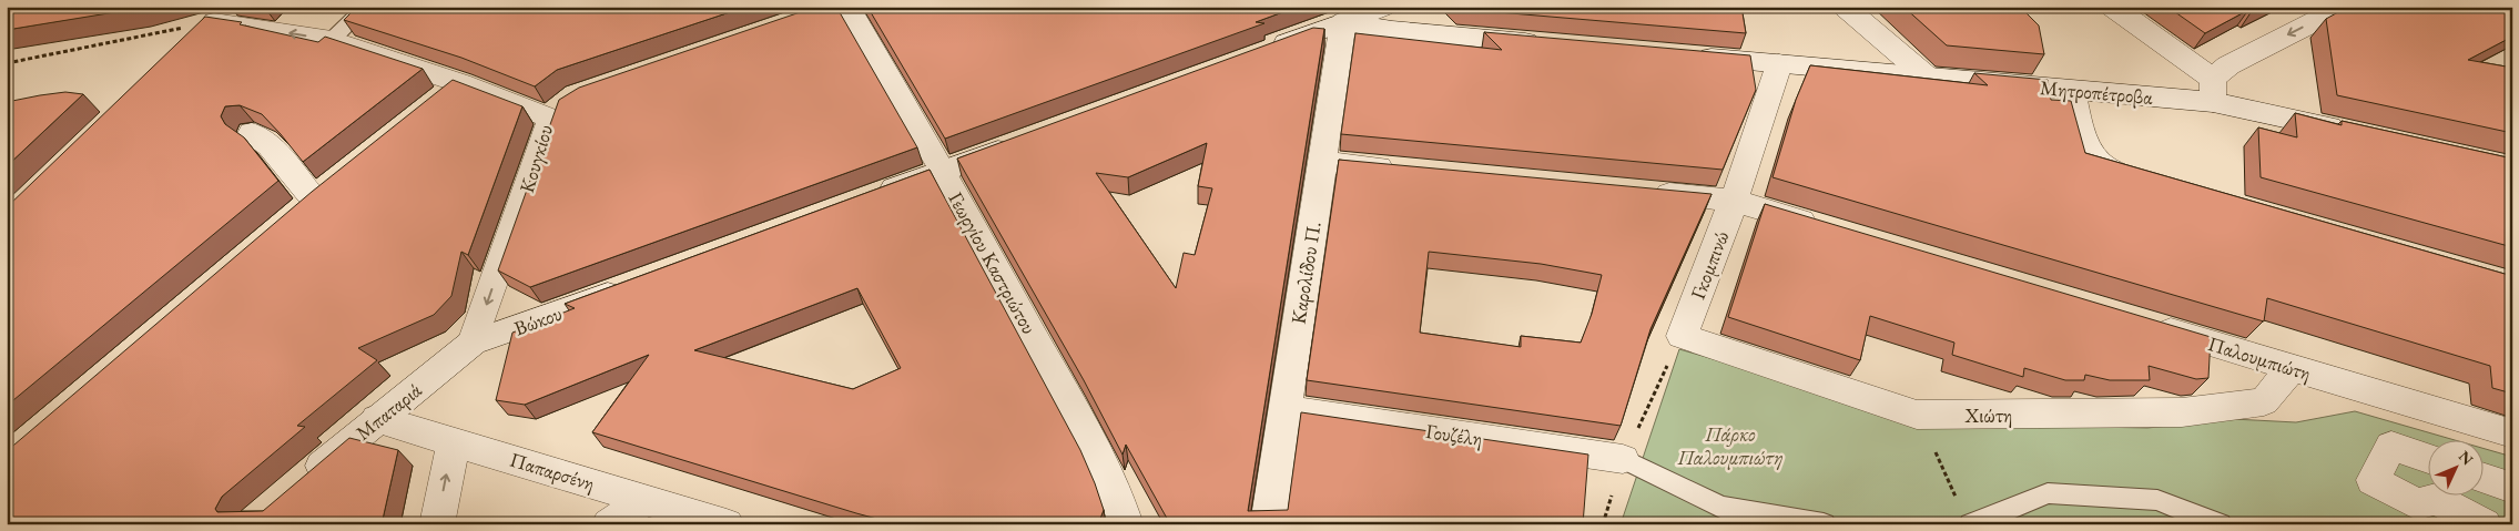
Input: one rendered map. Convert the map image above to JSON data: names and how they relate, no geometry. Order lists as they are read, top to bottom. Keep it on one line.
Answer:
{"streets":{"street":["Μητροπέτροβα","Κουγκίου","Γεωργίου Καστριώτου","Γκομπινώ","Καρολίδου Π.","Βώκου","Παλουμπιώτη","Μπαταριά","Χιώτη","Γουζέλη","Παπαρσένη"]},"crossings":[["Μητροπέτροβα","Γκομπινώ"],["Κουγκίου","Βώκου"],["Κουγκίου","Μπαταριά"],["Γκομπινώ","Χιώτη"],["Καρολίδου Π.","Γουζέλη"],["Βώκου","Μπαταριά"],["Παλουμπιώτη","Χιώτη"],["Μπαταριά","Παπαρσένη"]],"parks":["Πάρκο Παλουμπιώτη"],"north":"top right"}
